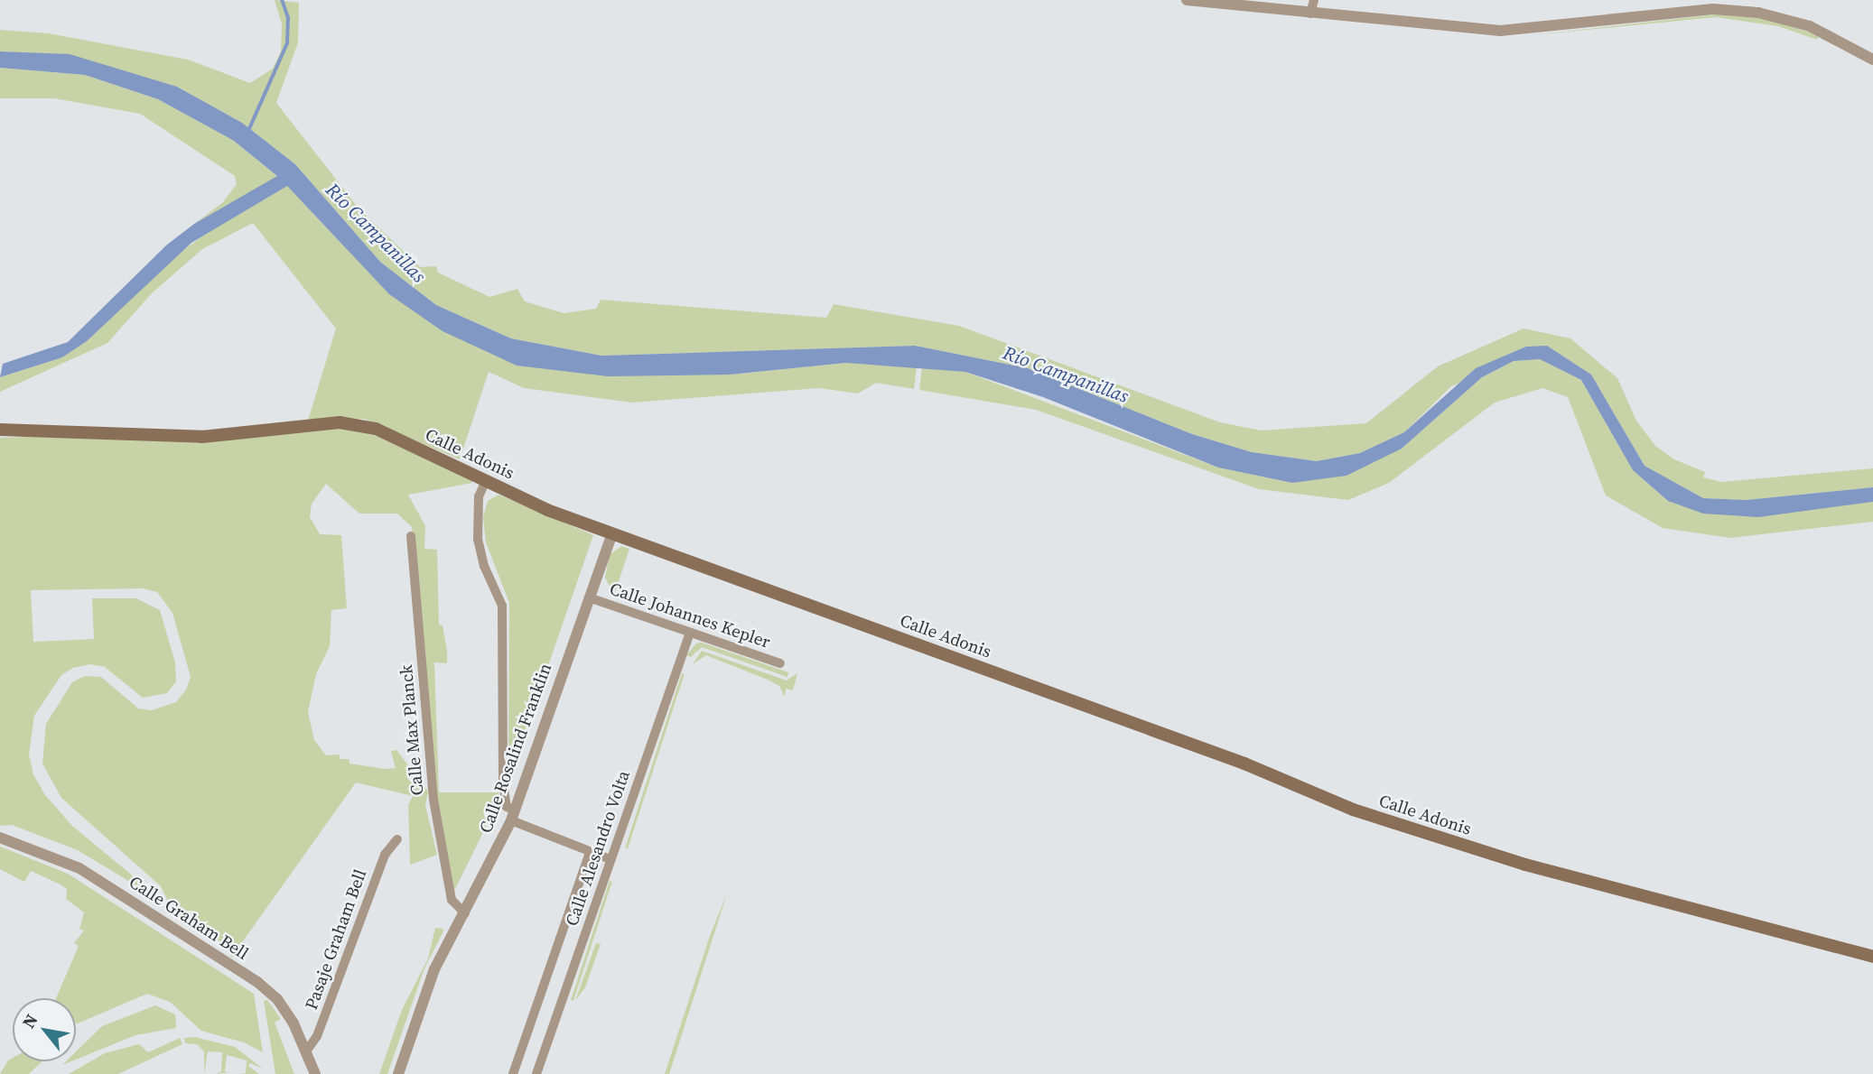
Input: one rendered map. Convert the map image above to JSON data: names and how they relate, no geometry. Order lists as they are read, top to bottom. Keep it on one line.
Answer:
{"streets":{"main road":["Calle Adonis"],"street":["Calle Johannes Kepler","Calle Max Planck","Calle Rosalind Franklin","Calle Alesandro Volta","Calle Graham Bell","Pasaje Graham Bell"]},"crossings":[["Calle Adonis","Calle Rosalind Franklin"],["Calle Johannes Kepler","Calle Rosalind Franklin"],["Calle Johannes Kepler","Calle Alesandro Volta"],["Calle Max Planck","Calle Rosalind Franklin"],["Calle Graham Bell","Pasaje Graham Bell"]],"water":["Río Campanillas"],"north":"top left"}
